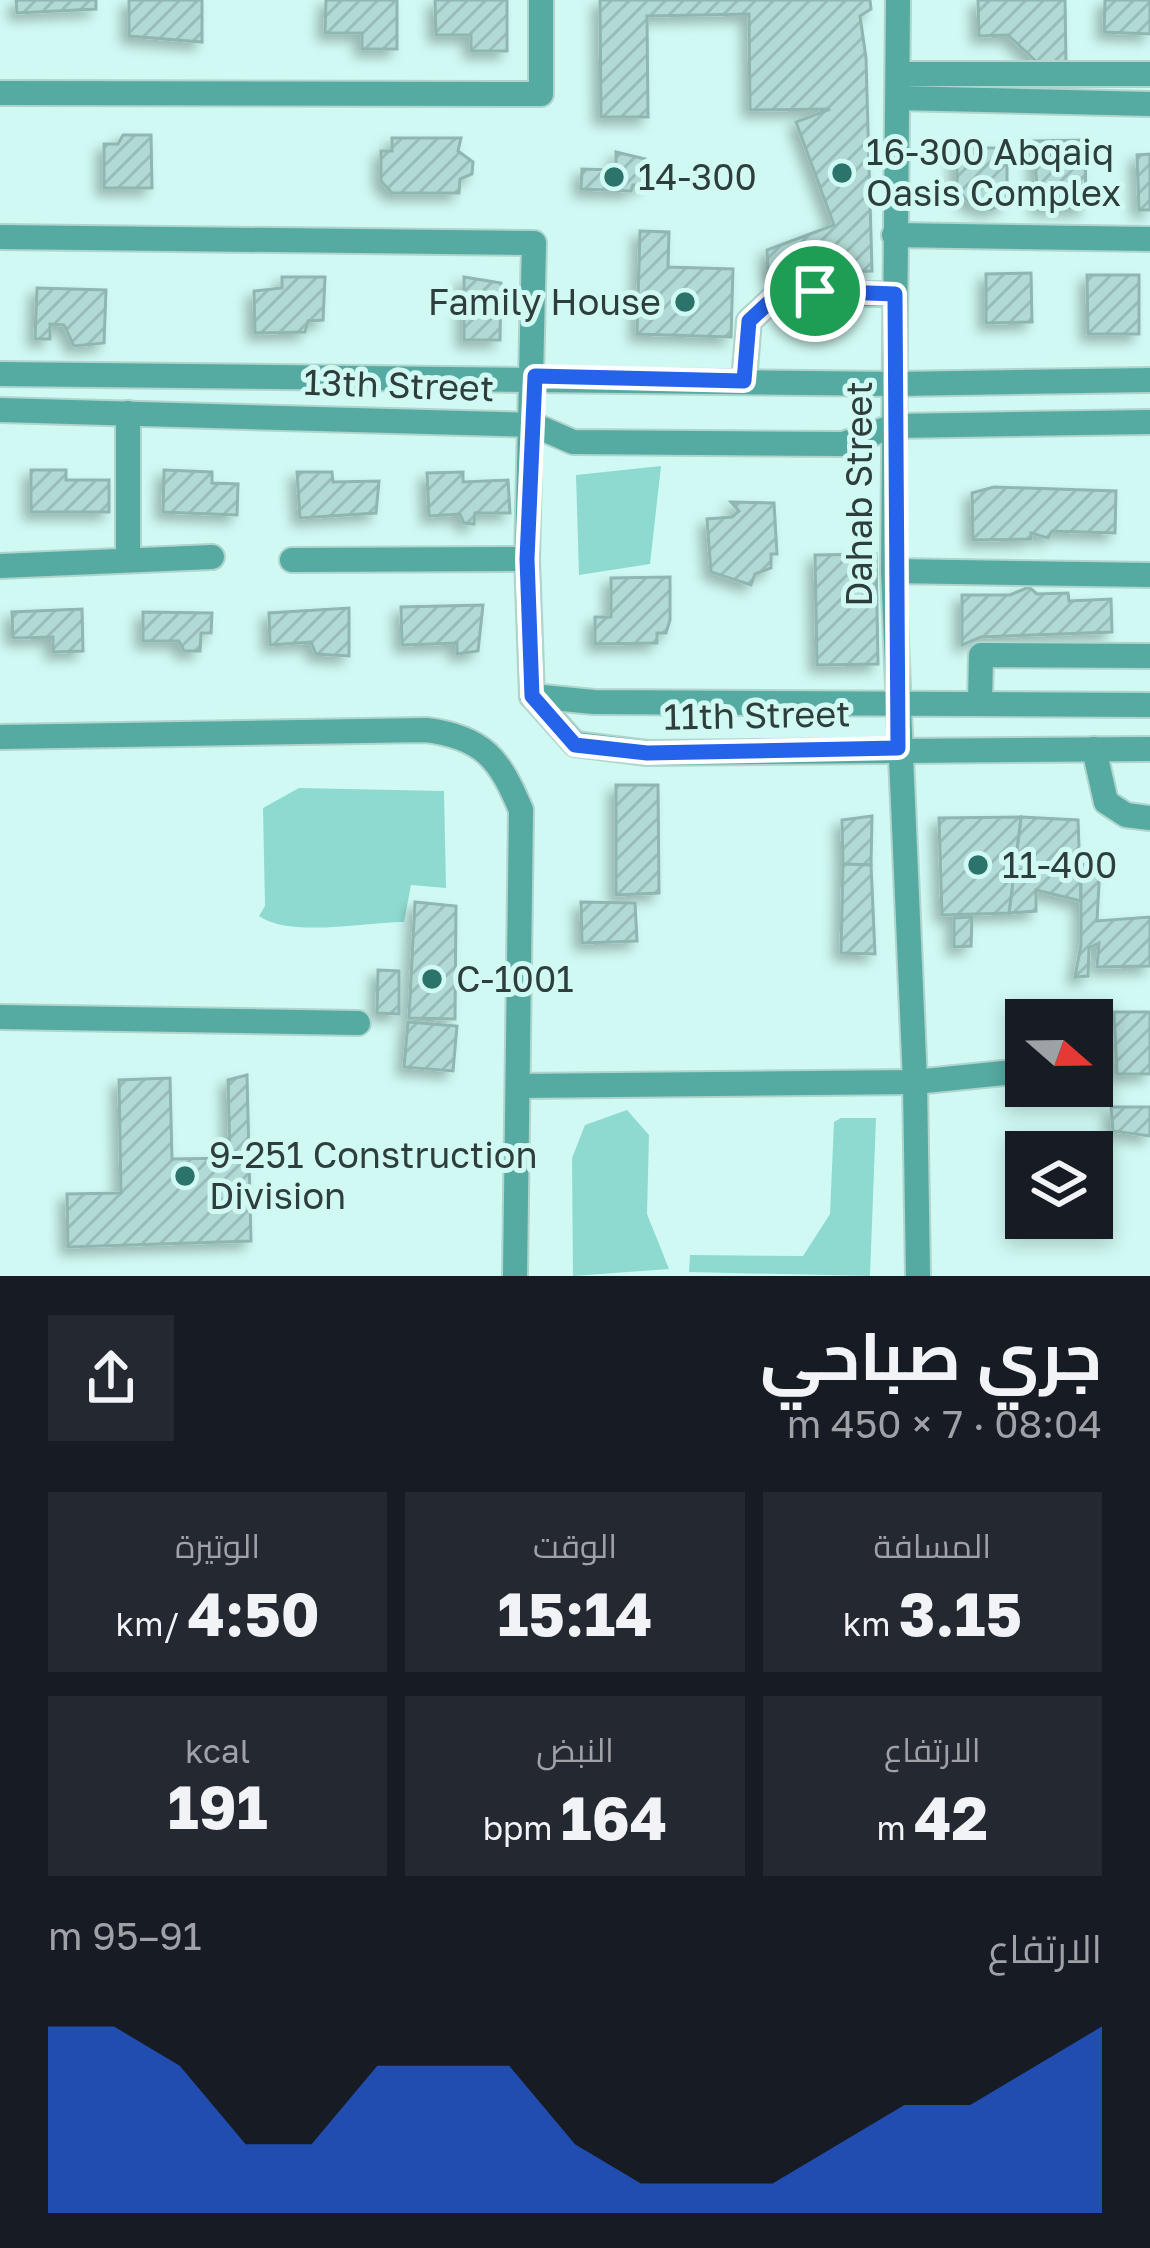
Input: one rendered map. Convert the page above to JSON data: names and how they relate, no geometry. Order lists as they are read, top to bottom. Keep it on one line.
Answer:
{"streets":{"street":["13th Street","Dahab Street","11th Street"]},"crossings":[["13th Street","Dahab Street"],["Dahab Street","11th Street"]],"places":["16-300 Abqaiq Oasis Complex","14-300","Family House","11-400","C-1001","9-251 Construction Division"],"north":"right","page":{"heading":["جري صباحي","08:04 · 7 × 450 m"],"stats":[["المسافة","3.15 km"],["الوقت","15:14"],["الوتيرة","4:50 /km"],["الارتفاع","42 m"],["النبض","164 bpm"],["kcal","191"]],"chart":["الارتفاع","91–95 m"]}}
